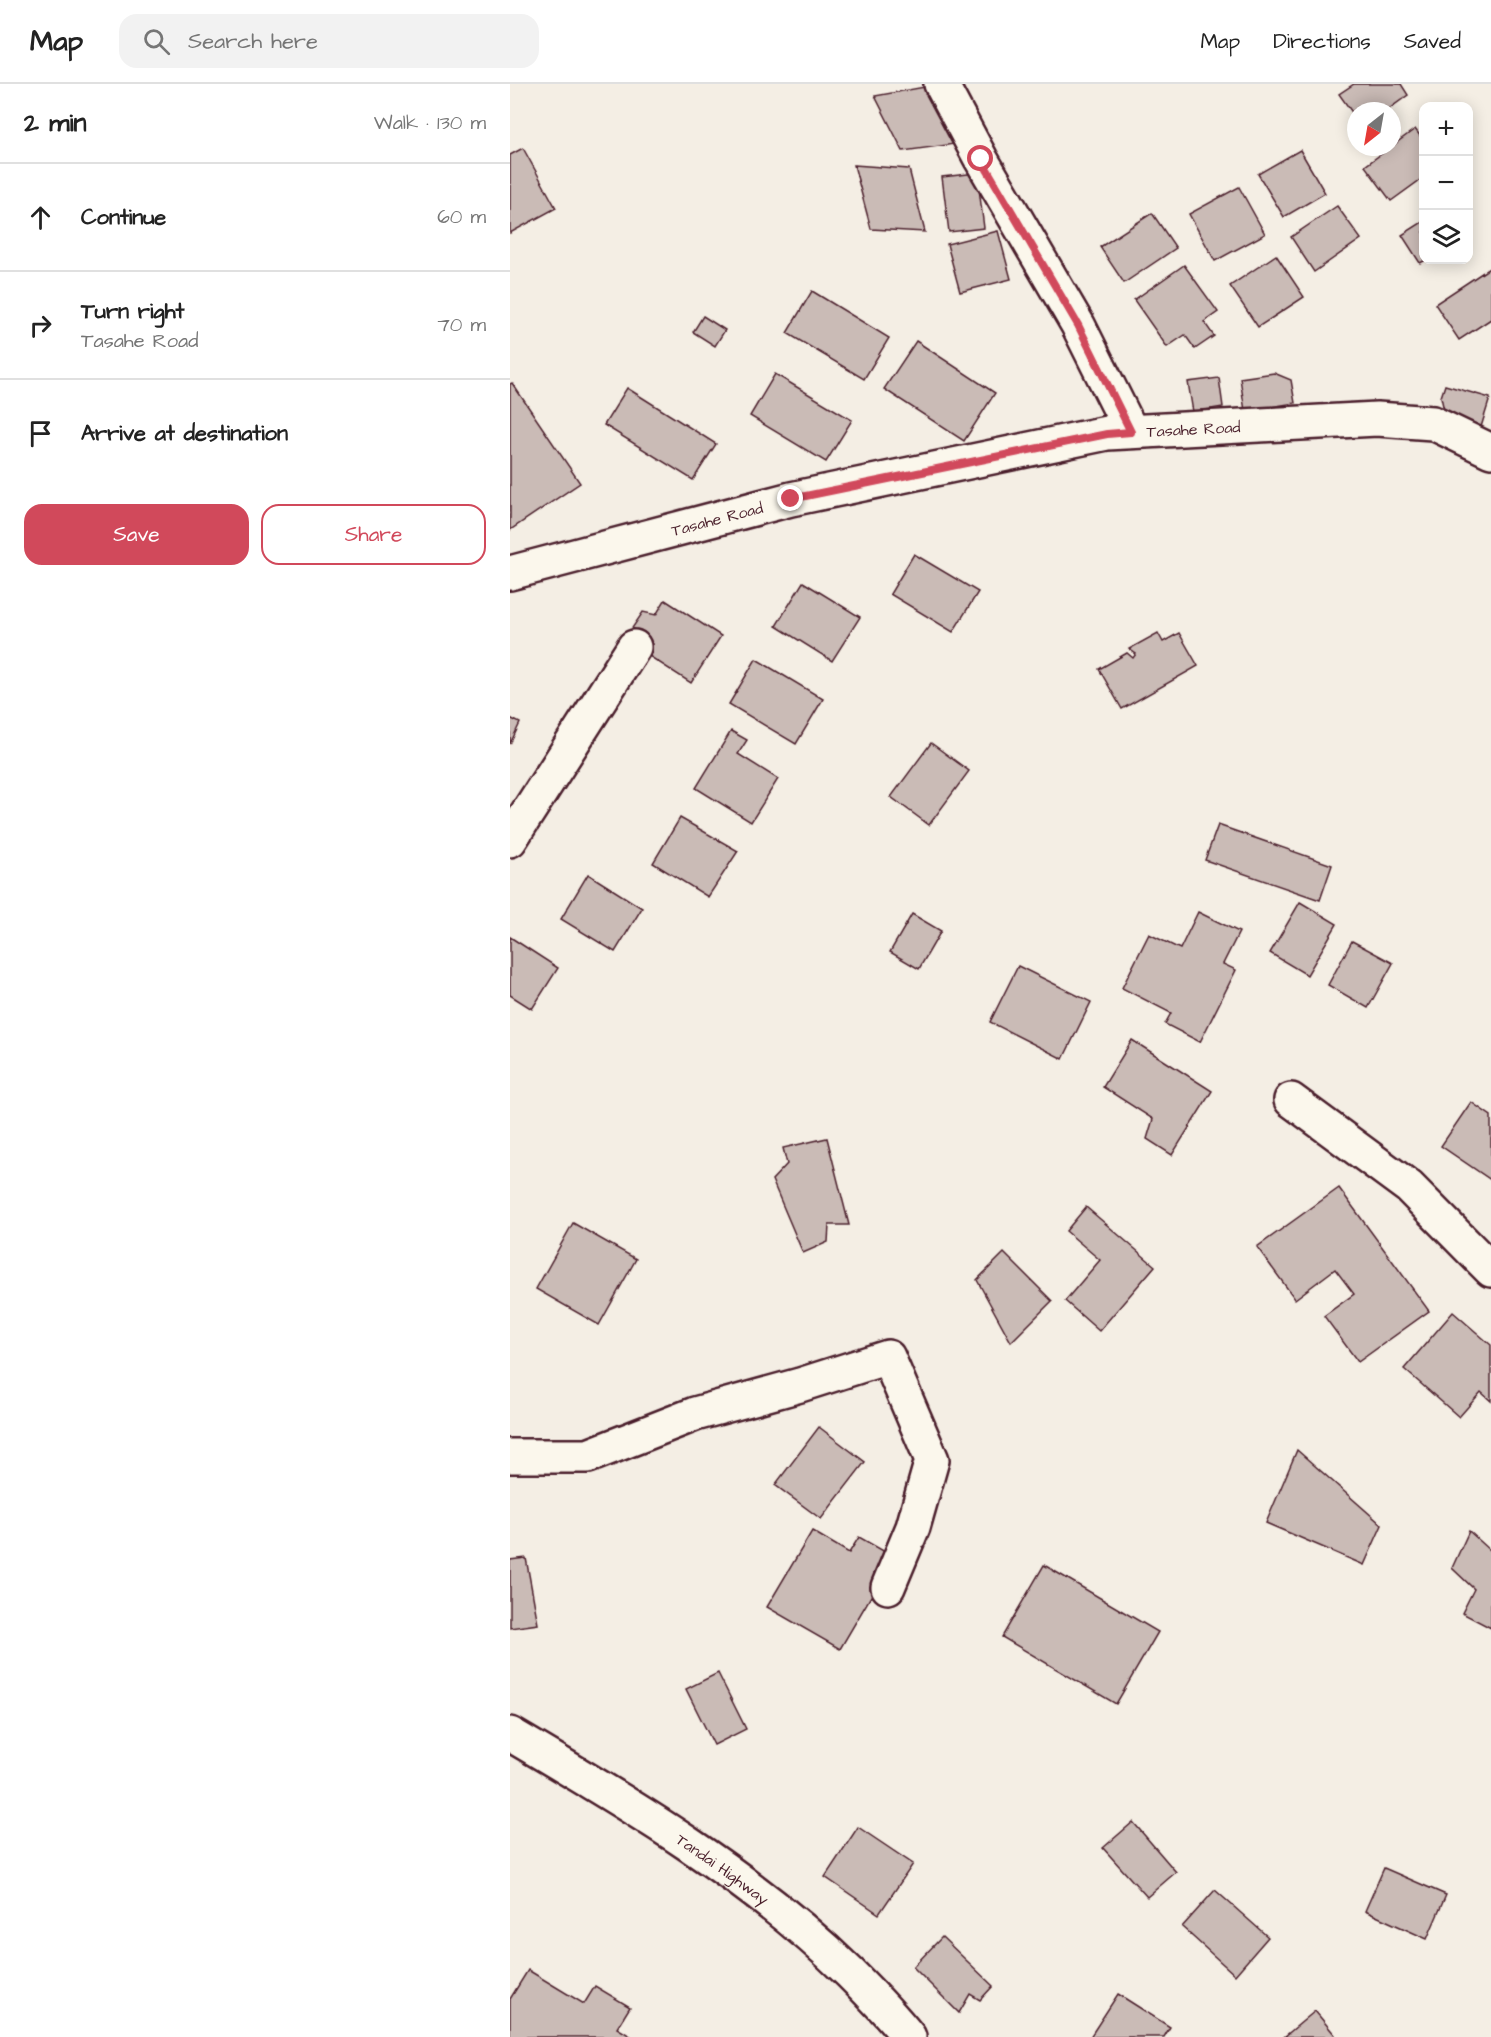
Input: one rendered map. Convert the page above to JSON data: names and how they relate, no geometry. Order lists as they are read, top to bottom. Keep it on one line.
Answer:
{"streets":{"street":["Tasahe Road","Tandai Highway"]},"north":"bottom left","page":{"header":"Map","search":"Search here","nav":["Map","Directions","Saved"],"heading":["2 min","Walk · 130 m"],"map_buttons":["+","−"],"list":[["Continue","60 m"],["Turn right","Tasahe Road","70 m"],"Arrive at destination"],"buttons":["Save","Share"]}}
